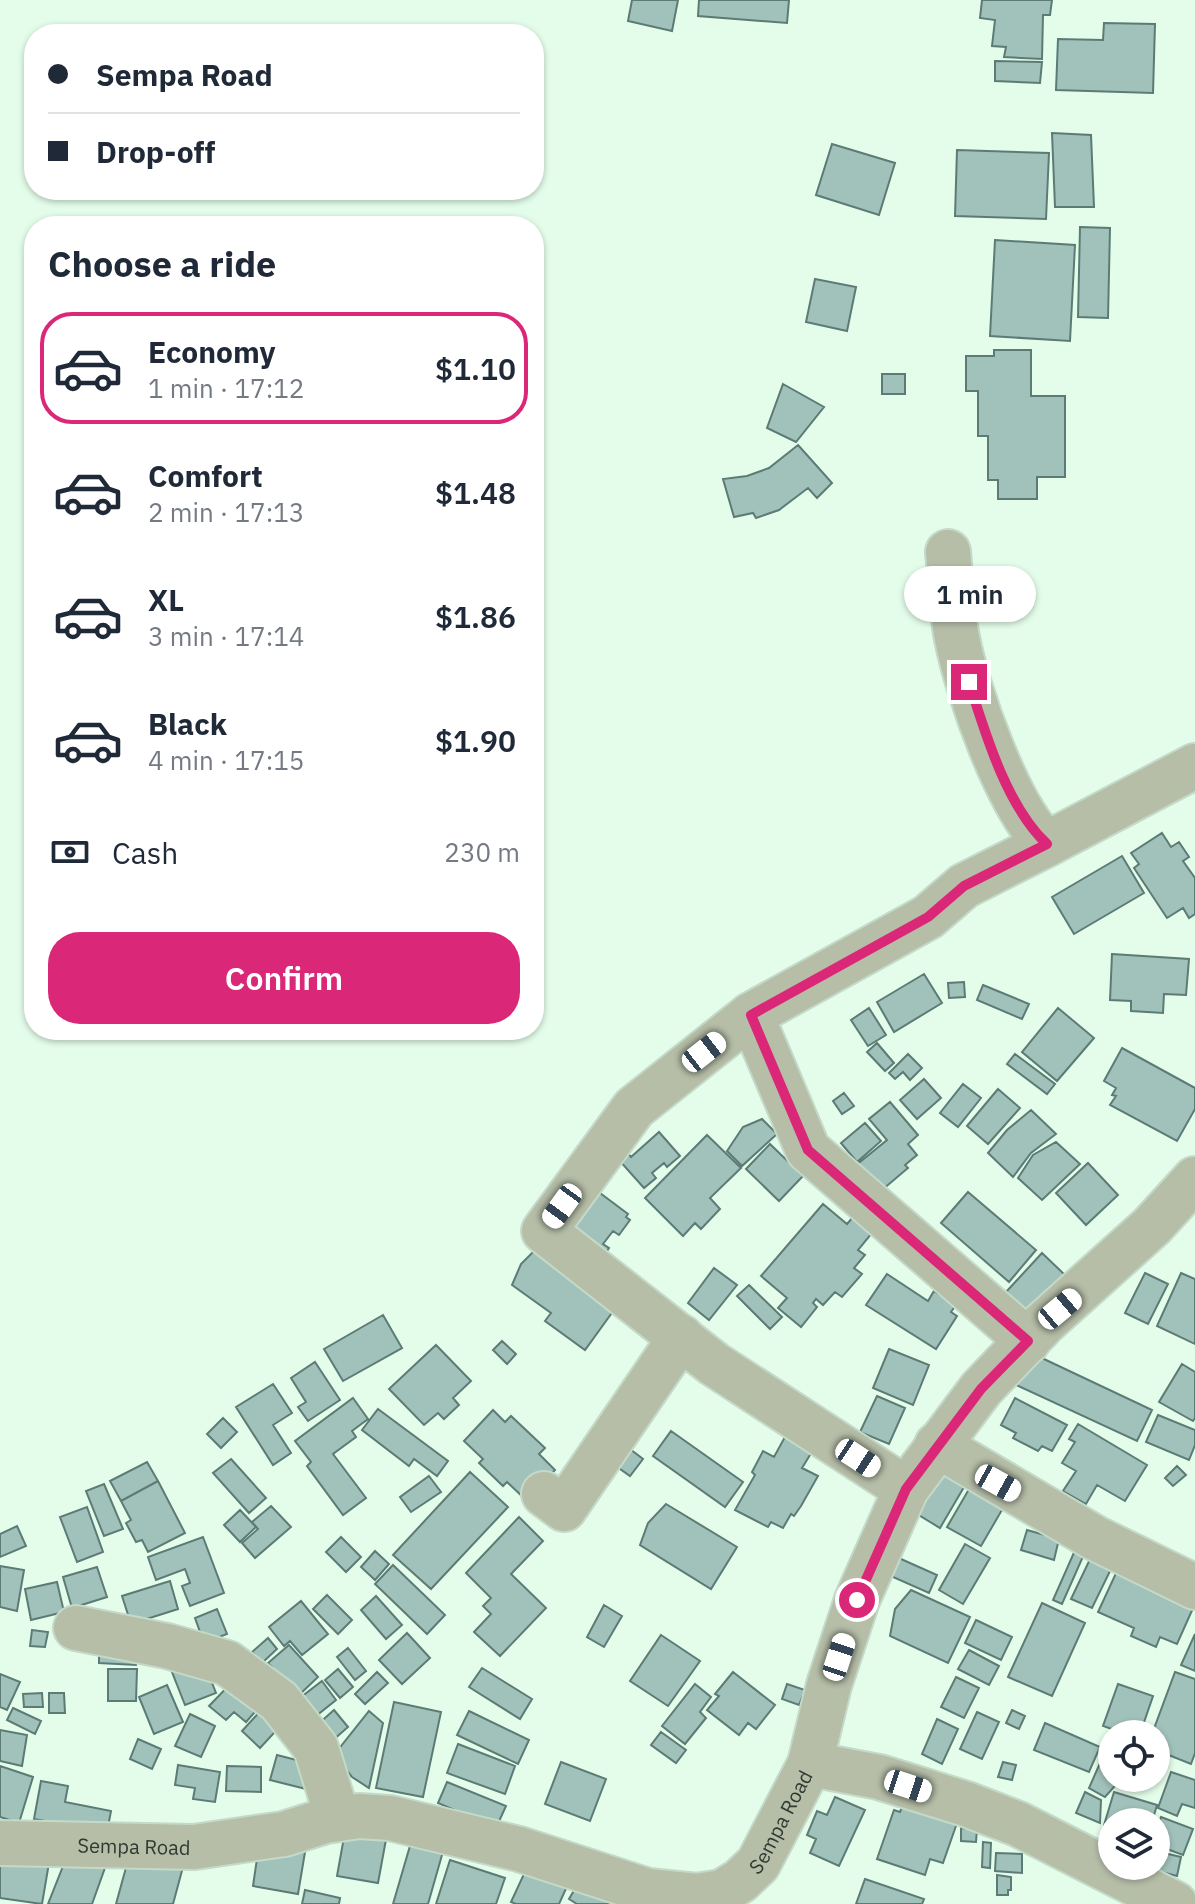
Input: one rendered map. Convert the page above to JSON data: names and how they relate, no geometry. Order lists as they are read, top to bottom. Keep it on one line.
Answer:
{"streets":{"street":["Sempa Road"]},"page":{"banner":["Sempa Road","Drop-off"],"heading":"Choose a ride","list":[{"name":"Economy","note":"1 min · 17:12","value":"$1.10"},{"name":"Comfort","note":"2 min · 17:13","value":"$1.48"},{"name":"XL","note":"3 min · 17:14","value":"$1.86"},{"name":"Black","note":"4 min · 17:15","value":"$1.90"}],"bubble":"1 min","pay":["Cash","230 m"],"buttons":"Confirm"}}
